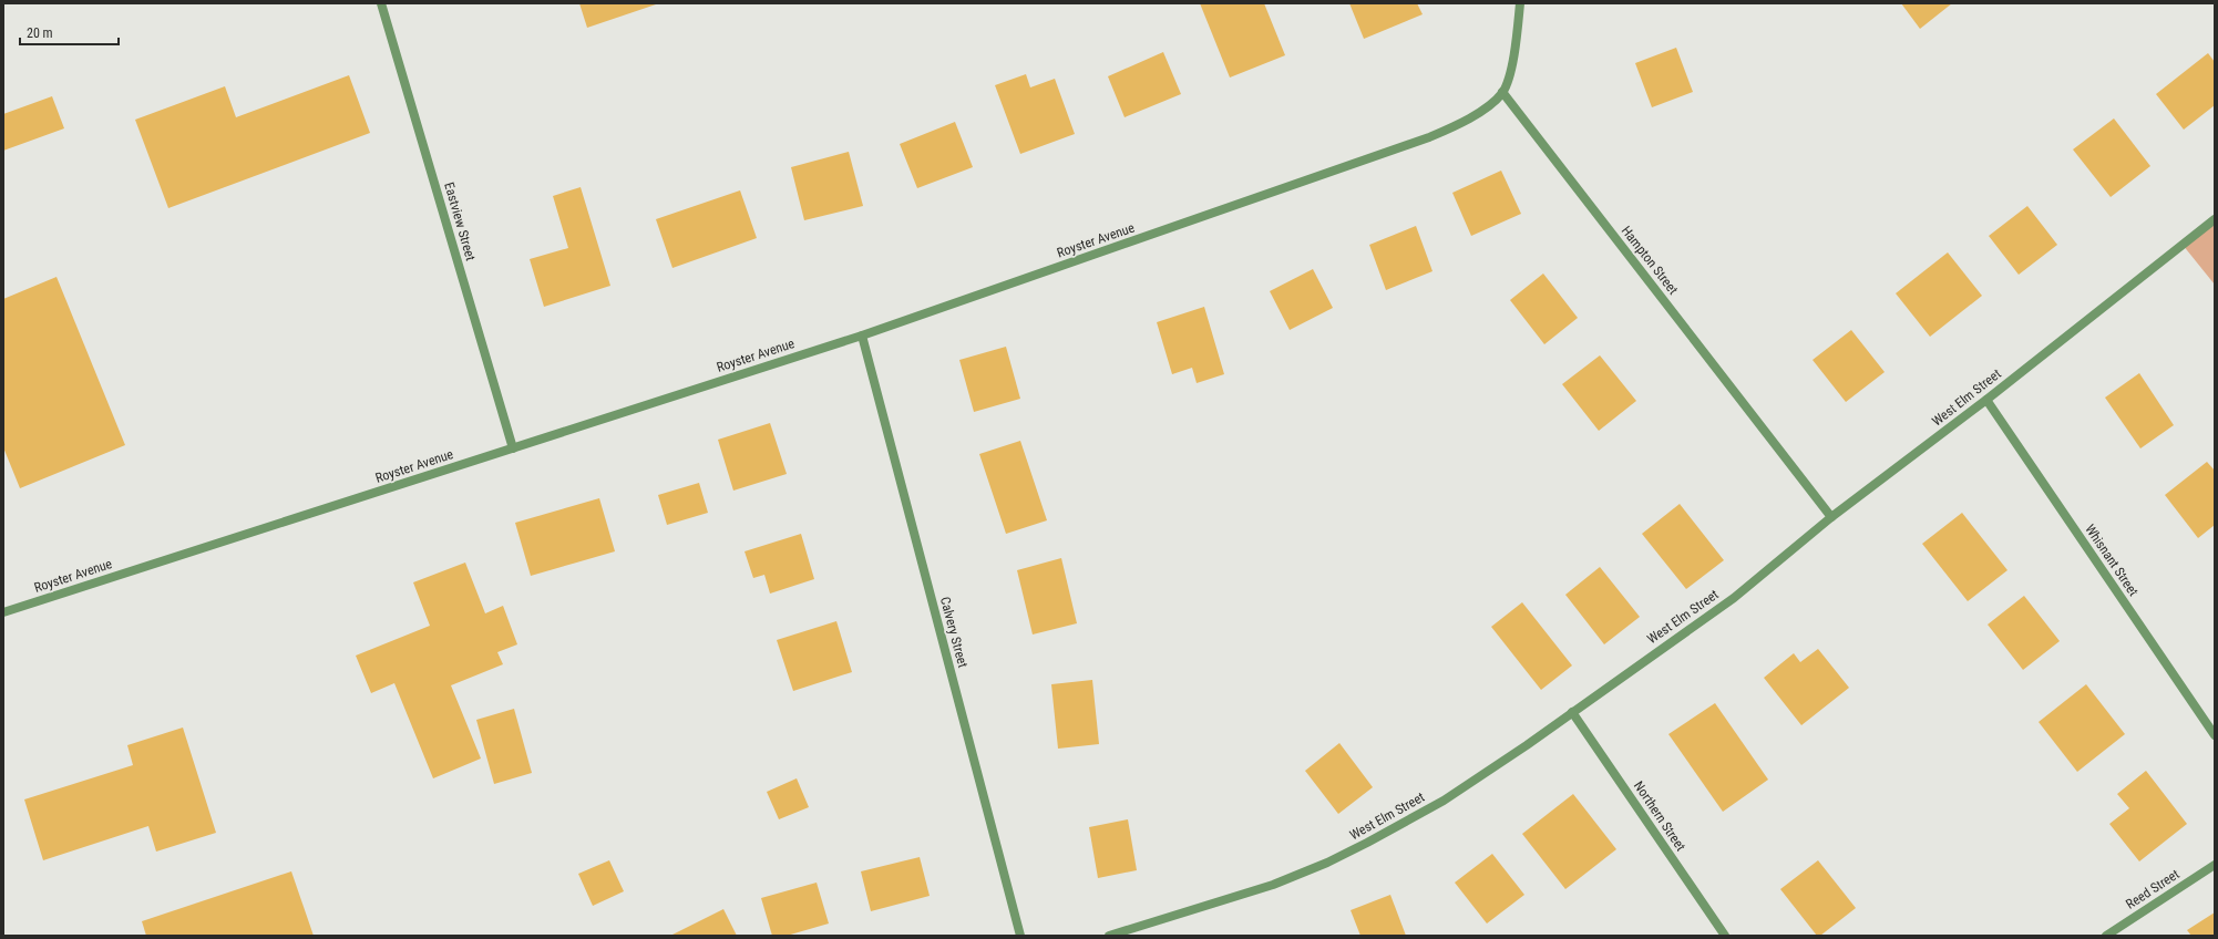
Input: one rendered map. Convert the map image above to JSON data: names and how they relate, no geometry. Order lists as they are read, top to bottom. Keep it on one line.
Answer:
{"streets":{"street":["Eastview Street","Royster Avenue","Hampton Street","West Elm Street","Whisnant Street","Calvery Street","Northern Street","Reed Street"]},"crossings":[["Eastview Street","Royster Avenue"],["Royster Avenue","Hampton Street"],["Royster Avenue","Calvery Street"],["Hampton Street","West Elm Street"],["West Elm Street","Whisnant Street"],["West Elm Street","Northern Street"]],"scale_bar":"20 m"}
